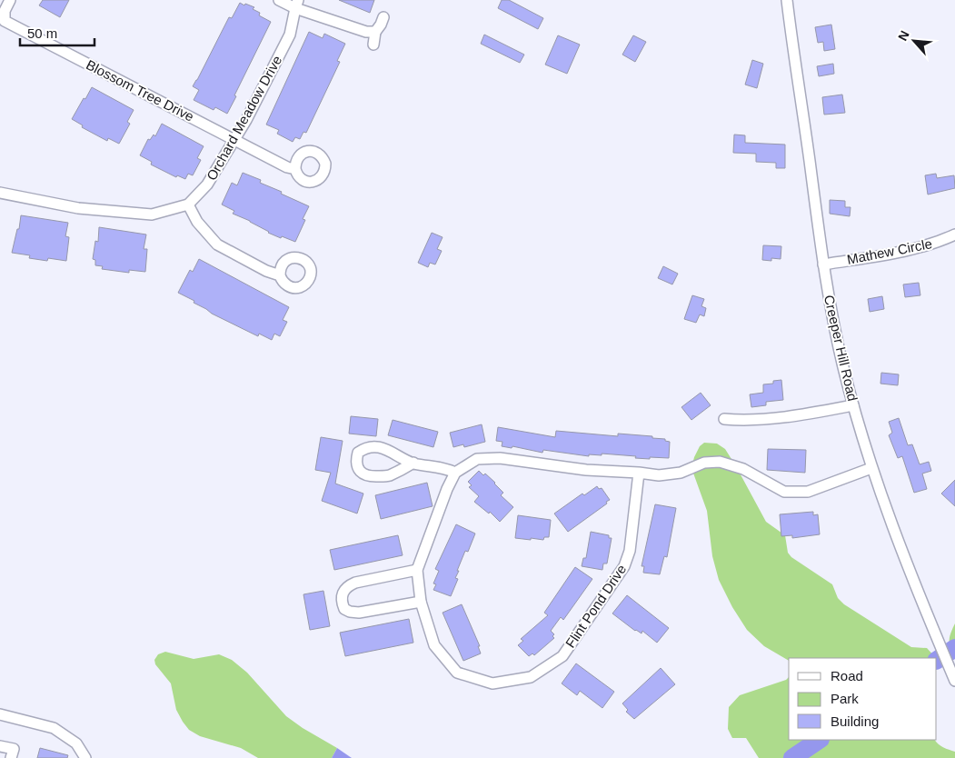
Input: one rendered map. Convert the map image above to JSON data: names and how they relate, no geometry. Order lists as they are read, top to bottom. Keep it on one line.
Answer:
{"streets":{"street":["Blossom Tree Drive","Orchard Meadow Drive","Mathew Circle","Creeper Hill Road","Flint Pond Drive"]},"crossings":[["Blossom Tree Drive","Orchard Meadow Drive"],["Mathew Circle","Creeper Hill Road"]],"legend":["Road","Park","Building"],"scale_bar":"50 m","north":"top left"}
